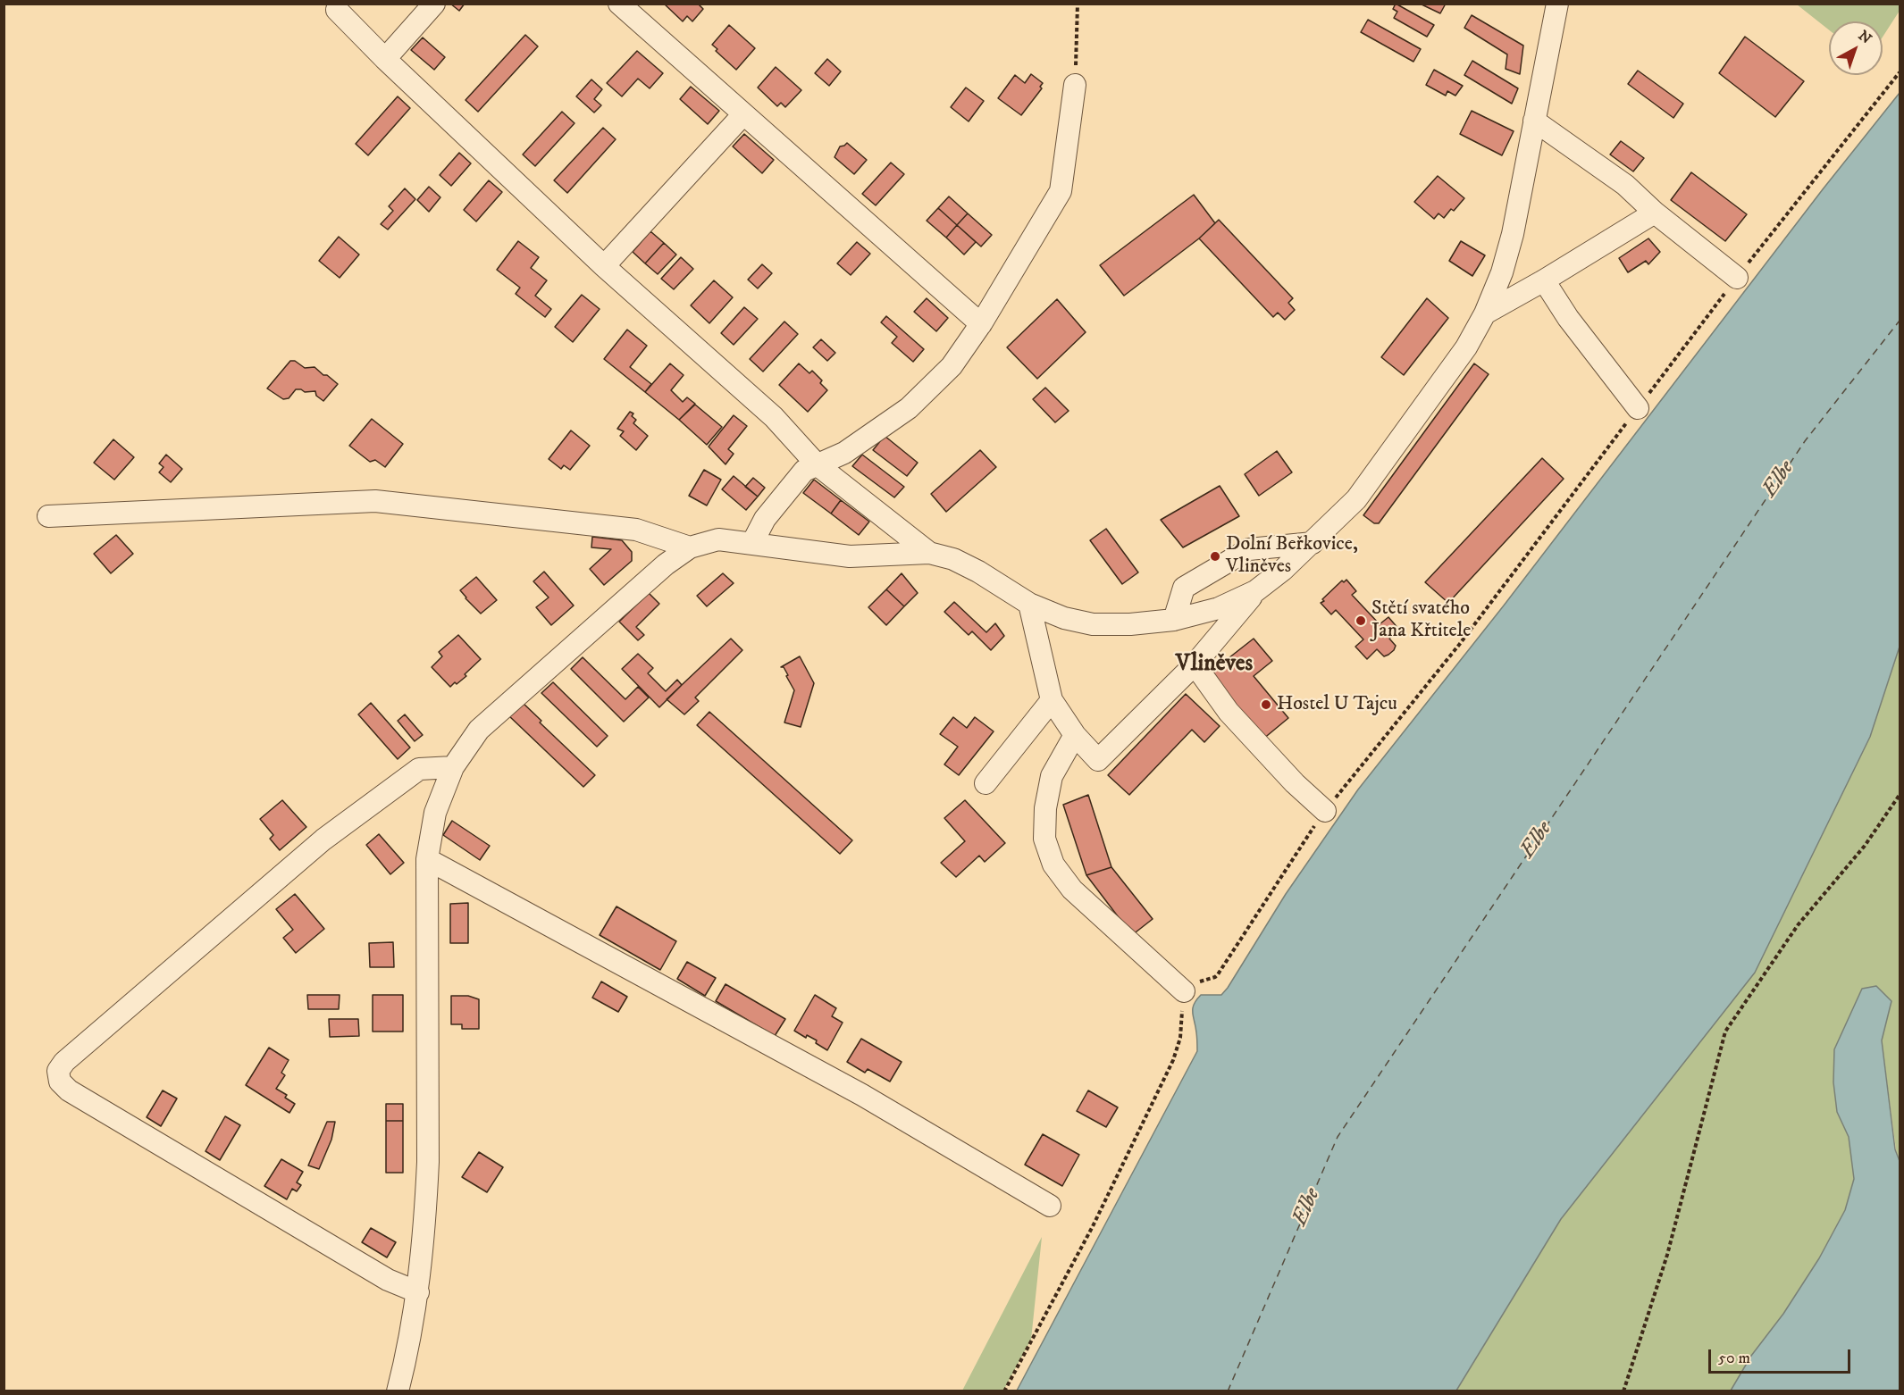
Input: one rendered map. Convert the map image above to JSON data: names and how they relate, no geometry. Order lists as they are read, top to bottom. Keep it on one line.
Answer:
{"districts":["Vliněves"],"water":["Elbe"],"places":["Dolní Beřkovice, Vliněves","Stětí svatého Jana Křtitele","Hostel U Tajcu"],"scale_bar":"50 m","north":"top right"}
